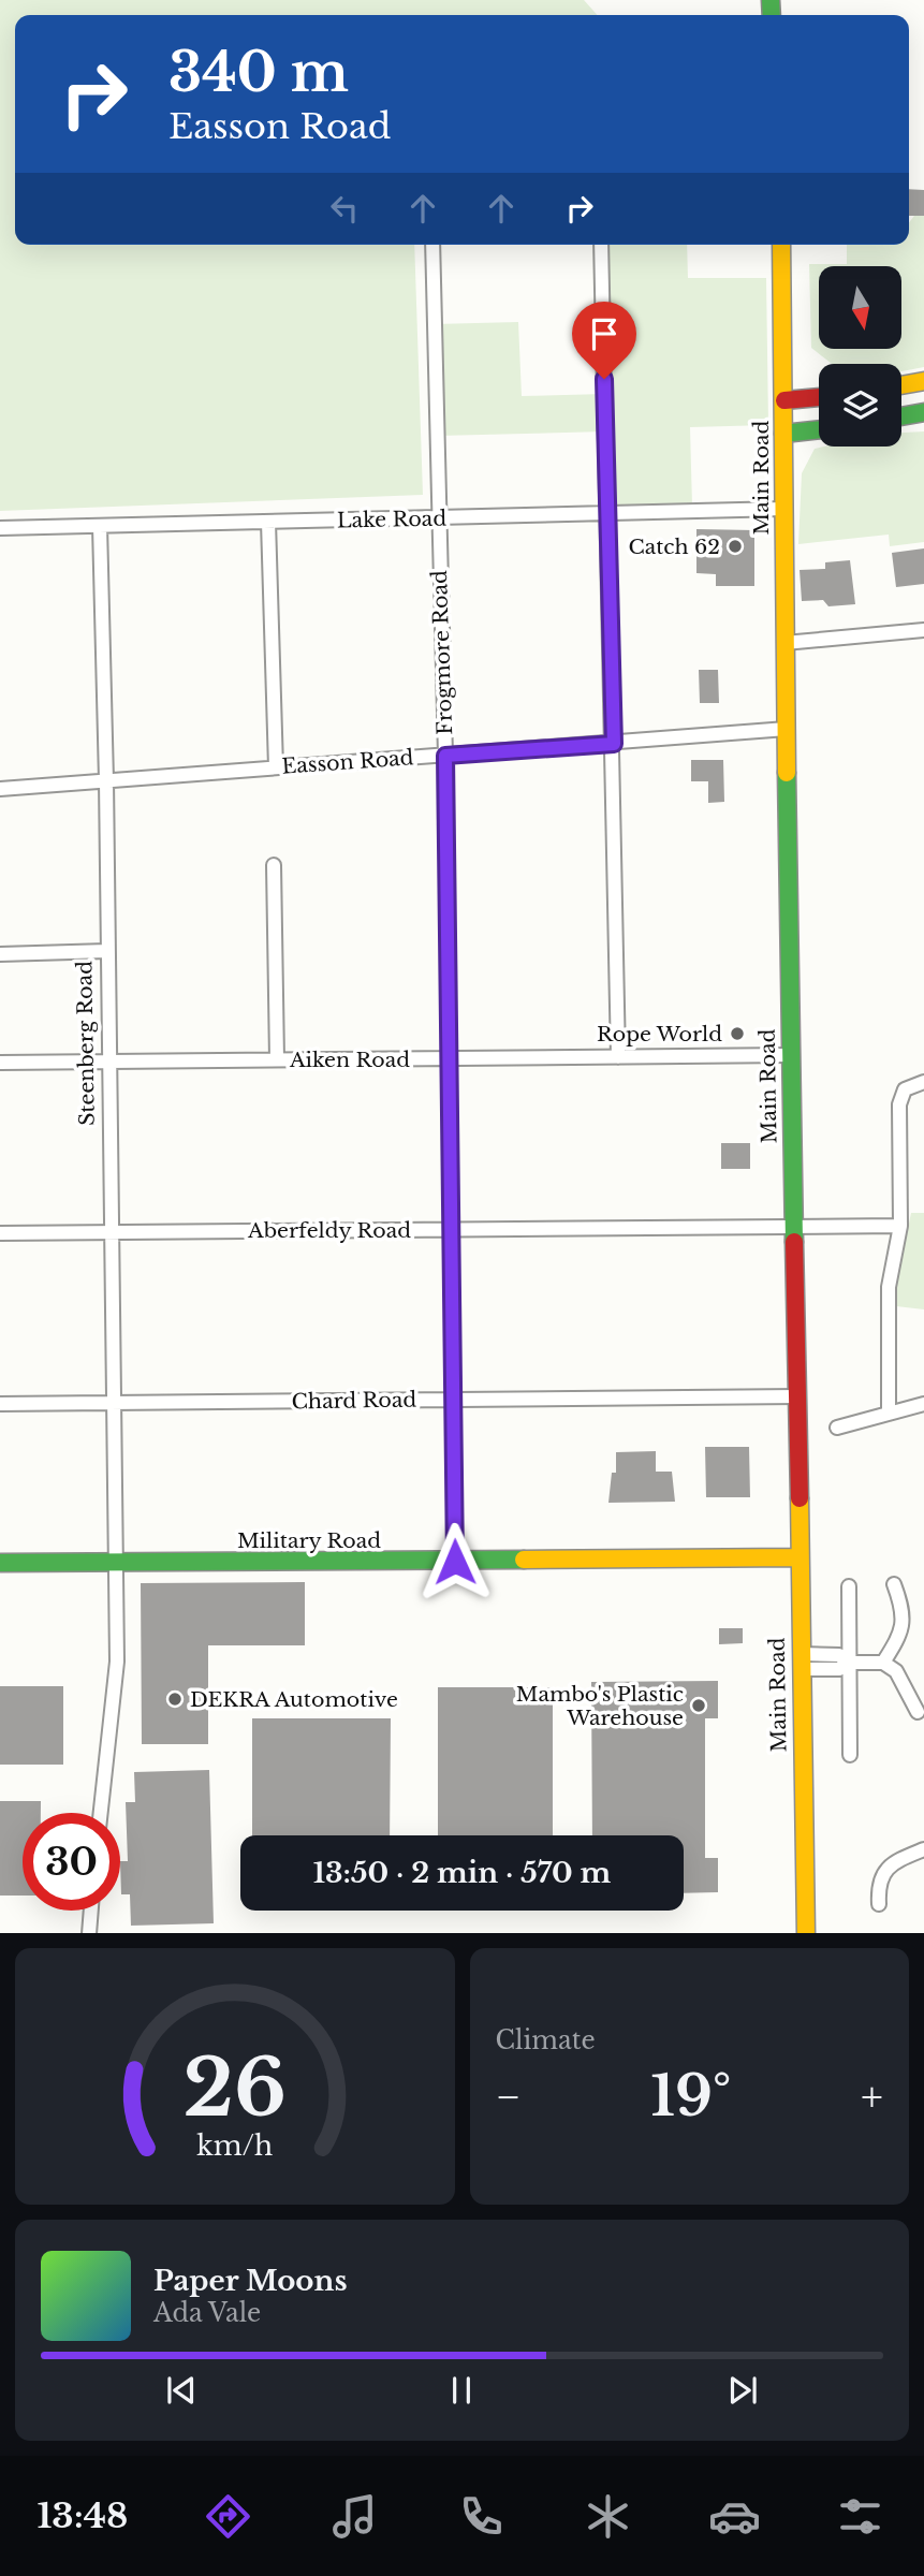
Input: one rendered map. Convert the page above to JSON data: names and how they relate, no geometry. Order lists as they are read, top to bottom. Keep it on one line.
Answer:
{"streets":{"main road":["Main Road","Military Road"],"street":["Lake Road","Frogmore Road","Easson Road","Steenberg Road","Aiken Road","Aberfeldy Road","Chard Road"]},"crossings":[["Main Road","Lake Road"],["Main Road","Easson Road"],["Main Road","Aiken Road"],["Main Road","Aberfeldy Road"],["Main Road","Chard Road"],["Main Road","Military Road"],["Lake Road","Frogmore Road"],["Lake Road","Steenberg Road"],["Frogmore Road","Easson Road"],["Frogmore Road","Aiken Road"],["Frogmore Road","Aberfeldy Road"],["Frogmore Road","Chard Road"],["Frogmore Road","Military Road"],["Easson Road","Steenberg Road"],["Steenberg Road","Aiken Road"],["Steenberg Road","Aberfeldy Road"],["Steenberg Road","Chard Road"],["Steenberg Road","Military Road"]],"places":["Catch 62","Rope World","DEKRA Automotive","Mambo's Plastic Warehouse"],"north":"bottom","page":{"turn":["340 m","Easson Road"],"limit":"30","trip":"13:50 · 2 min · 570 m","tile":"Climate","heat":["−","19°","+"],"song":["Paper Moons","Ada Vale"],"tabs":"13:48","gauge":["26","km/h"]}}
